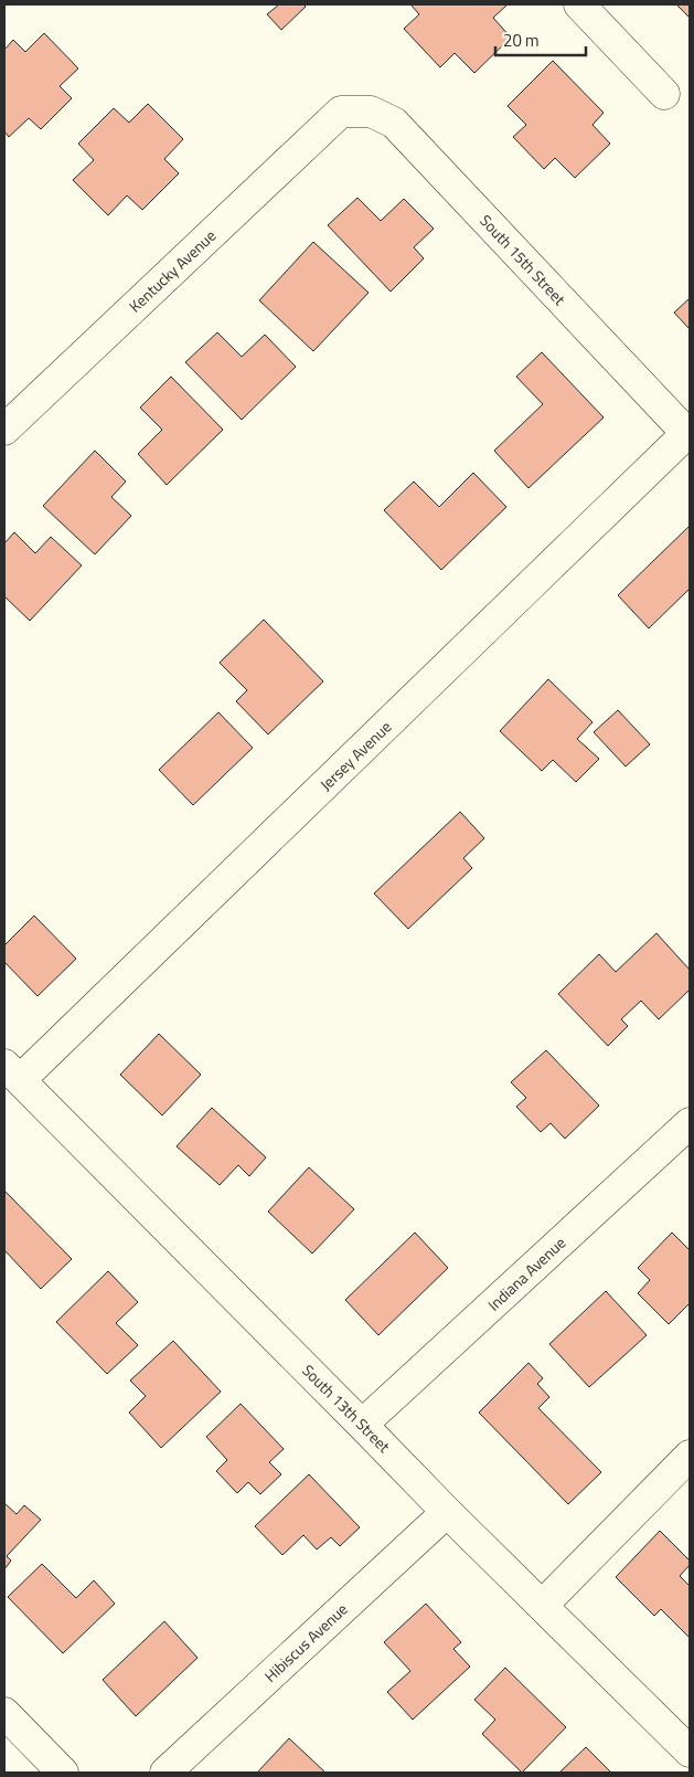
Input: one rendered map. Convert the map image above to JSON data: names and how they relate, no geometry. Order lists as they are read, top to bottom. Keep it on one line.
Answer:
{"streets":{"street":["South 15th Street","Kentucky Avenue","Jersey Avenue","Indiana Avenue","South 13th Street","Hibiscus Avenue"]},"crossings":[["South 15th Street","Kentucky Avenue"],["South 15th Street","Jersey Avenue"],["Jersey Avenue","South 13th Street"],["Indiana Avenue","South 13th Street"],["South 13th Street","Hibiscus Avenue"]],"scale_bar":"20 m"}
